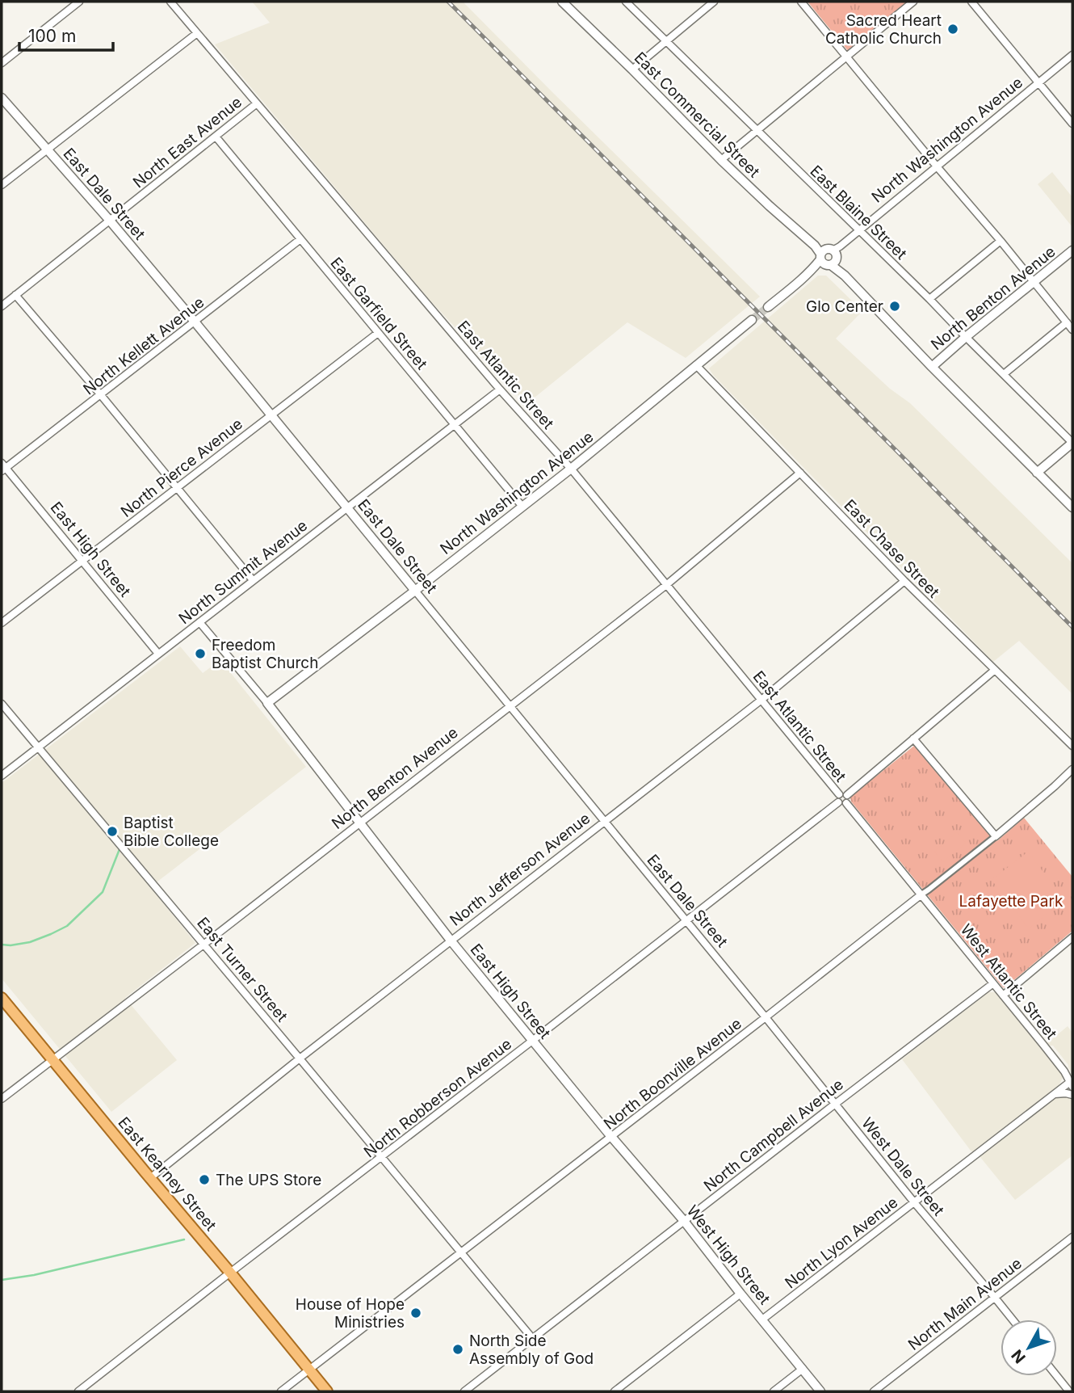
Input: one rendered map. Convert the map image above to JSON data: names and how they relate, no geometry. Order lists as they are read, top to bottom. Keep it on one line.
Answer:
{"streets":{"main road":["East Kearney Street"],"street":["East Commercial Street","North Washington Avenue","North East Avenue","East Dale Street","East Blaine Street","North Benton Avenue","East Garfield Street","North Kellett Avenue","East Atlantic Street","North Pierce Avenue","East Chase Street","East High Street","North Summit Avenue","North Jefferson Avenue","East Turner Street","West Atlantic Street","North Boonville Avenue","North Robberson Avenue","North Campbell Avenue","West Dale Street","North Lyon Avenue","West High Street","North Main Avenue"]},"crossings":[["East Commercial Street","North Washington Avenue"],["East Commercial Street","North Benton Avenue"],["North Washington Avenue","East Dale Street"],["North Washington Avenue","East Blaine Street"],["North Washington Avenue","East Garfield Street"],["North Washington Avenue","East Atlantic Street"],["North Washington Avenue","East Chase Street"],["North Washington Avenue","East High Street"],["North East Avenue","East Dale Street"],["North East Avenue","East Garfield Street"],["North East Avenue","East Atlantic Street"],["East Dale Street","North Benton Avenue"],["East Dale Street","North Kellett Avenue"],["East Dale Street","North Pierce Avenue"],["East Dale Street","North Summit Avenue"],["East Dale Street","North Jefferson Avenue"],["East Dale Street","North Boonville Avenue"],["East Dale Street","North Robberson Avenue"],["East Dale Street","West Dale Street"],["East Blaine Street","North Benton Avenue"],["North Benton Avenue","East Atlantic Street"],["North Benton Avenue","East Chase Street"],["North Benton Avenue","East High Street"],["North Benton Avenue","East Turner Street"],["North Benton Avenue","East Kearney Street"],["East Garfield Street","North Kellett Avenue"],["East Garfield Street","North Pierce Avenue"],["East Garfield Street","North Summit Avenue"],["North Kellett Avenue","East High Street"],["East Atlantic Street","North Summit Avenue"],["East Atlantic Street","North Jefferson Avenue"],["East Atlantic Street","West Atlantic Street"],["East Atlantic Street","North Boonville Avenue"],["East Atlantic Street","North Robberson Avenue"],["North Pierce Avenue","East High Street"],["East Chase Street","North Jefferson Avenue"],["East High Street","North Summit Avenue"],["East High Street","North Jefferson Avenue"],["East High Street","North Boonville Avenue"],["East High Street","North Robberson Avenue"],["East High Street","West High Street"],["North Summit Avenue","East Turner Street"],["North Jefferson Avenue","East Turner Street"],["North Jefferson Avenue","East Kearney Street"],["East Turner Street","North Boonville Avenue"],["East Turner Street","North Robberson Avenue"],["East Turner Street","North Campbell Avenue"],["West Atlantic Street","North Boonville Avenue"],["West Atlantic Street","North Campbell Avenue"],["West Atlantic Street","North Lyon Avenue"],["North Boonville Avenue","West Dale Street"],["North Boonville Avenue","East Kearney Street"],["North Boonville Avenue","West High Street"],["North Robberson Avenue","East Kearney Street"],["North Campbell Avenue","West Dale Street"],["North Campbell Avenue","West High Street"],["West Dale Street","North Lyon Avenue"],["West Dale Street","North Main Avenue"],["North Lyon Avenue","West High Street"]],"parks":["Lafayette Park"],"places":["Sacred Heart Catholic Church","Glo Center","Freedom Baptist Church","Baptist Bible College","The UPS Store","House of Hope Ministries","North Side Assembly of God"],"scale_bar":"100 m","north":"bottom left"}
